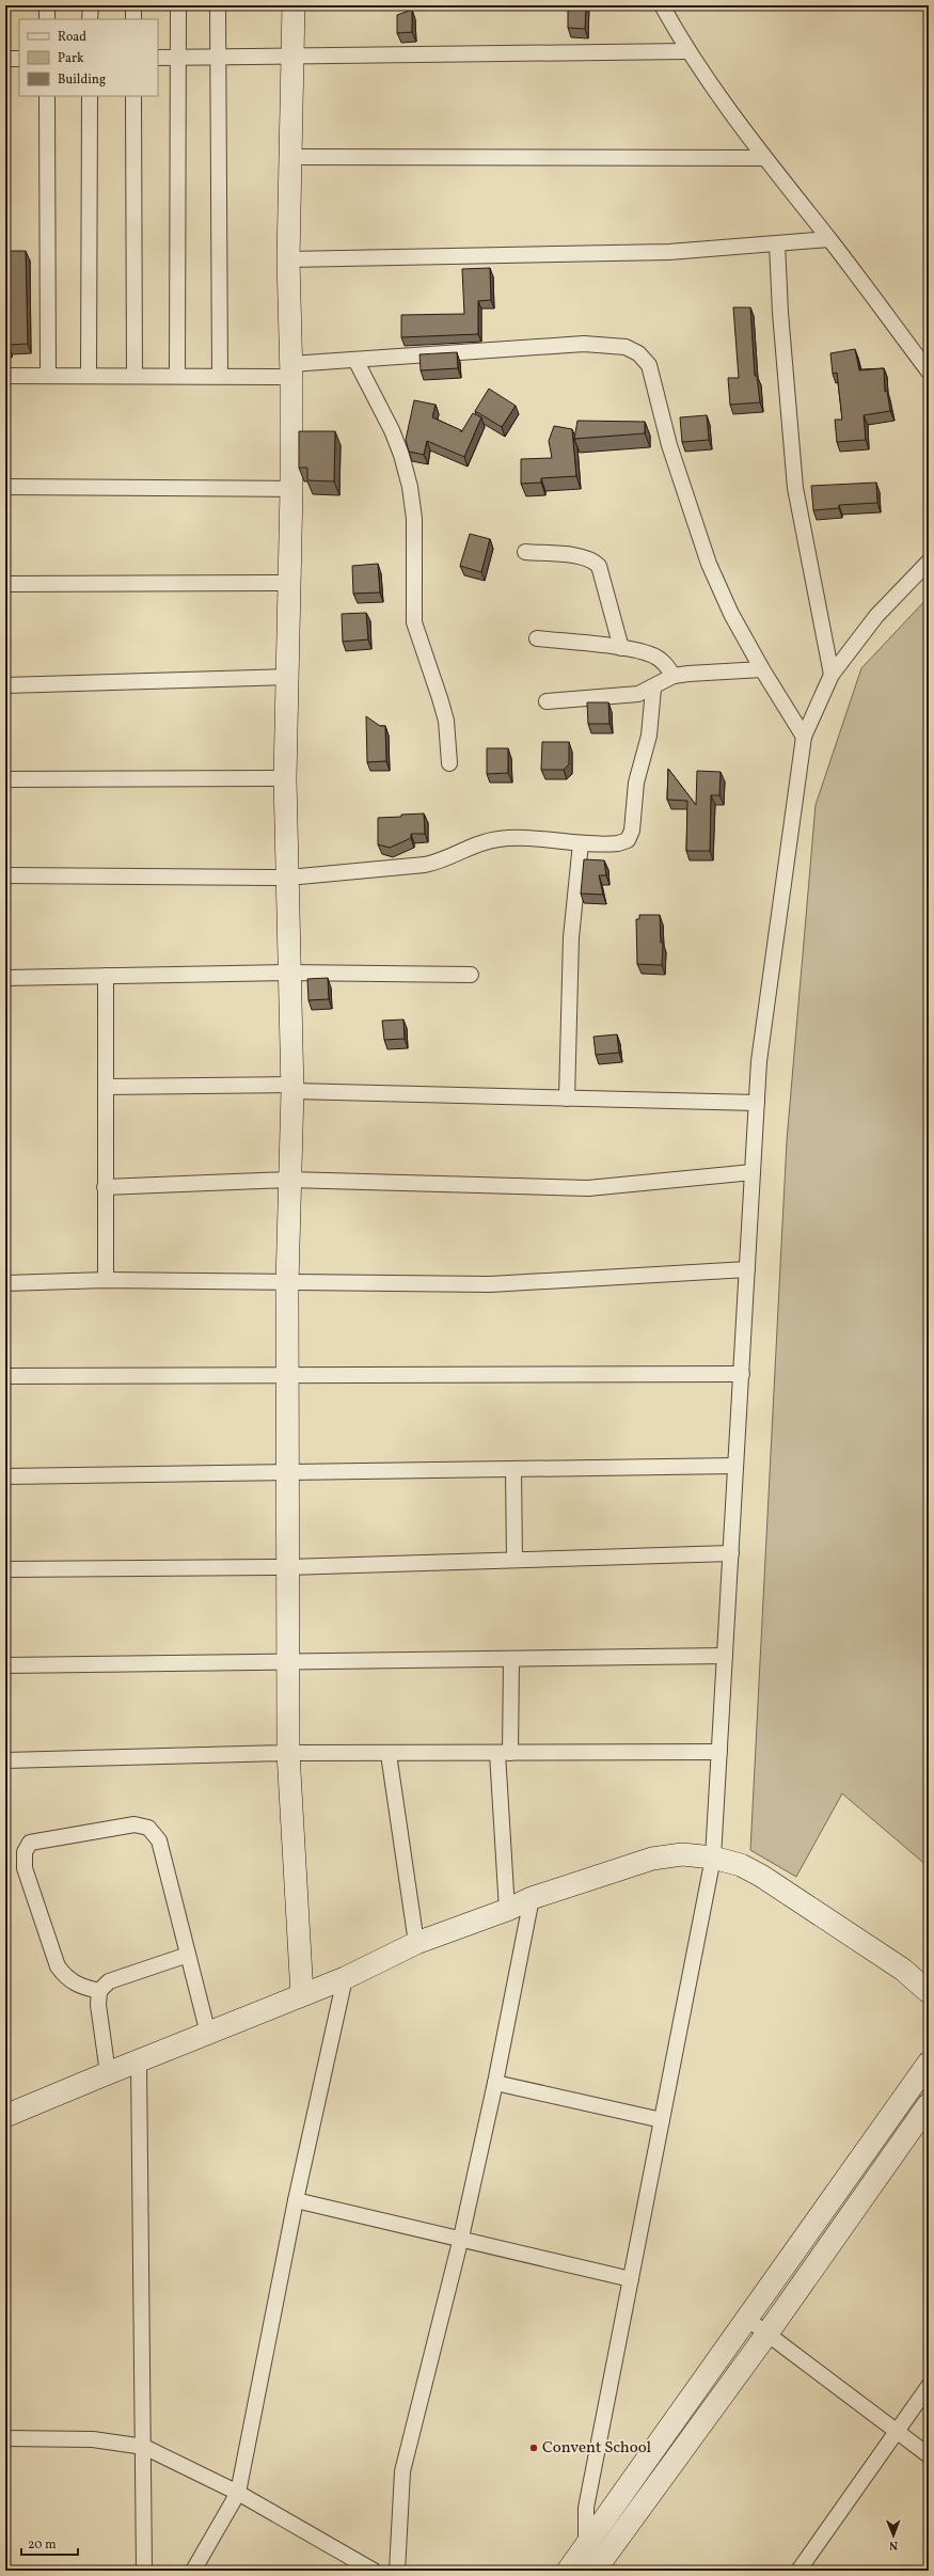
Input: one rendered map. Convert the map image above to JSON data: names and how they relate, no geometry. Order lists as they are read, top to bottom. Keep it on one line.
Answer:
{"places":["Convent School"],"legend":["Road","Park","Building"],"scale_bar":"20 m","north":"bottom"}
